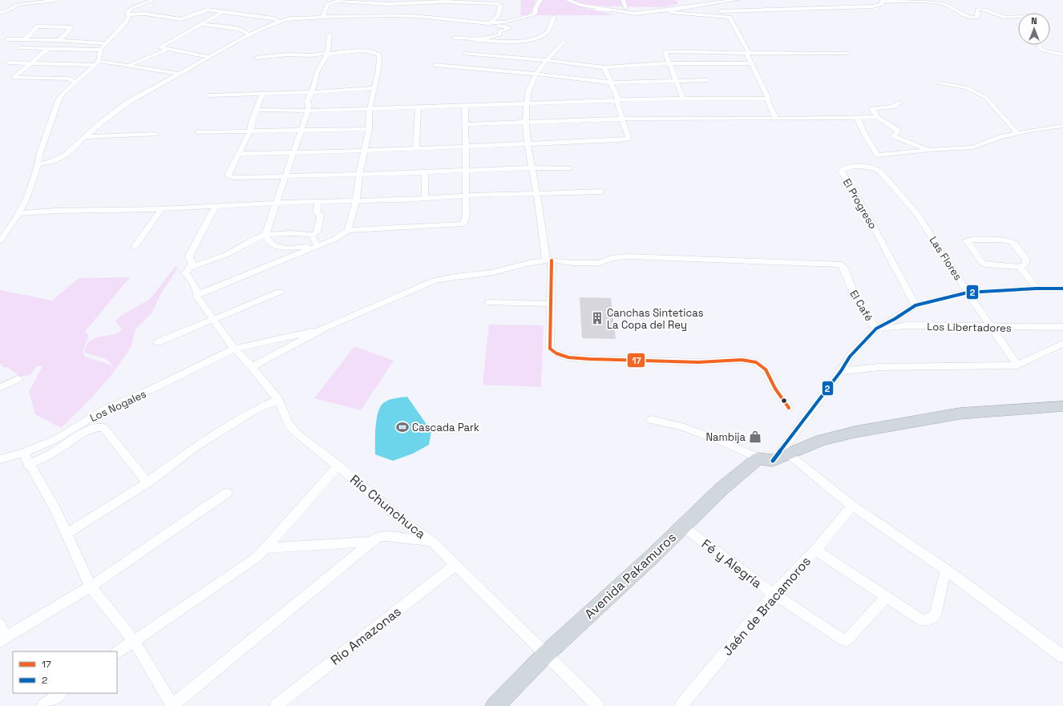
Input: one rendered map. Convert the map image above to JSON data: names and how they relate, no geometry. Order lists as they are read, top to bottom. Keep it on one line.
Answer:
{"streets":{"highway":["Avenida Pakamuros"],"street":["El Progreso","Las Flores","El Café","Los Libertadores","Los Nogales","Río Chunchuca","Fé y Alegría","Jaén de Bracamoros","Río Amazonas"]},"crossings":[["El Progreso","Las Flores"],["Las Flores","Los Libertadores"],["El Café","Los Libertadores"],["Los Nogales","Río Chunchuca"],["Río Chunchuca","Avenida Pakamuros"],["Río Chunchuca","Río Amazonas"],["Fé y Alegría","Avenida Pakamuros"],["Fé y Alegría","Jaén de Bracamoros"]],"places":{"building":["Canchas Sinteticas La Copa del Rey"],"sports":["Cascada Park"],"shop":["Nambija"]},"lines":["transit line 17","transit line 2"],"legend":["17","2"],"north":"top"}
